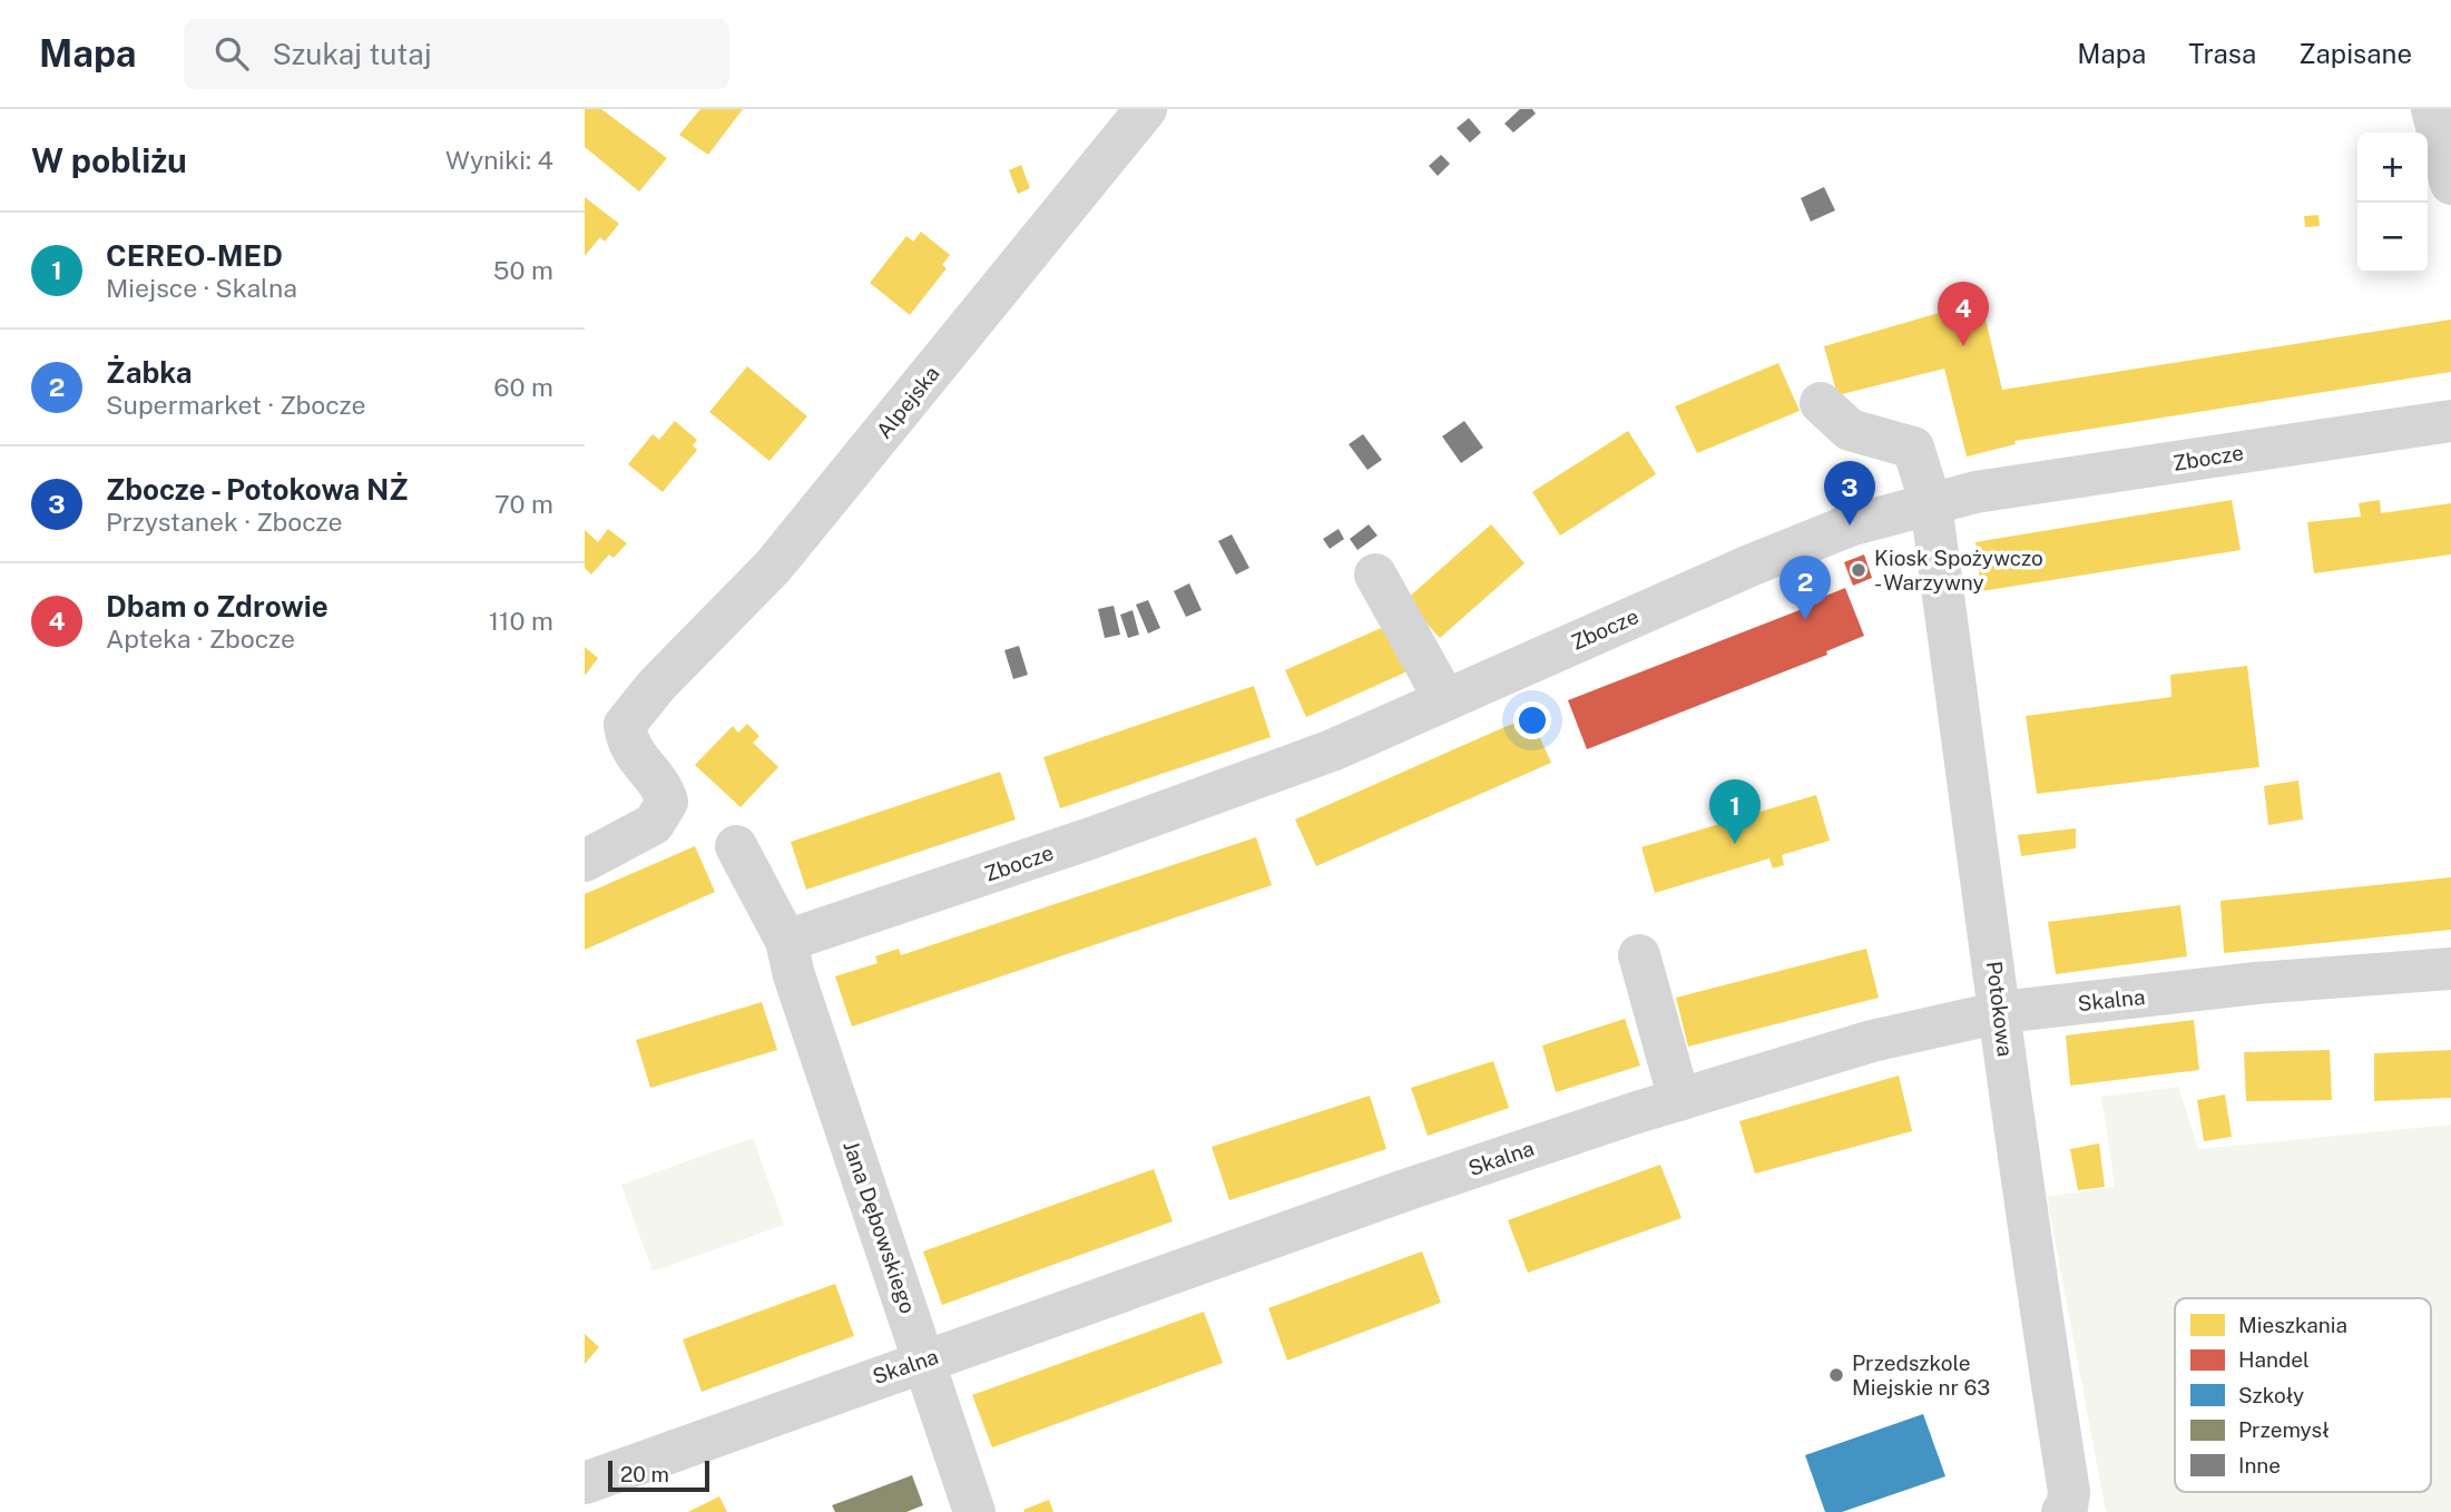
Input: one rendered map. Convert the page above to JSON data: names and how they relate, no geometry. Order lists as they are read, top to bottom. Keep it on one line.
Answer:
{"streets":{"street":["Alpejska","Zbocze","Skalna","Potokowa","Jana Dębowskiego"]},"crossings":[["Zbocze","Potokowa"],["Zbocze","Jana Dębowskiego"],["Skalna","Potokowa"],["Skalna","Jana Dębowskiego"]],"places":["Kiosk Spożywczo - Warzywny","Przedszkole Miejskie nr 63"],"legend":["Mieszkania","Handel","Szkoły","Przemysł","Inne"],"scale_bar":"20 m","page":{"header":"Mapa","search":"Szukaj tutaj","nav":["Mapa","Trasa","Zapisane"],"heading":["W pobliżu","Wyniki: 4"],"map_buttons":["+","−"],"list":[{"mark":"1","name":"CEREO-MED","note":"Miejsce · Skalna","value":"50 m"},{"mark":"2","name":"Żabka","note":"Supermarket · Zbocze","value":"60 m"},{"mark":"3","name":"Zbocze - Potokowa NŻ","note":"Przystanek · Zbocze","value":"70 m"},{"mark":"4","name":"Dbam o Zdrowie","note":"Apteka · Zbocze","value":"110 m"}],"pins":["4","3","2","1"],"scale":"20 m"}}
